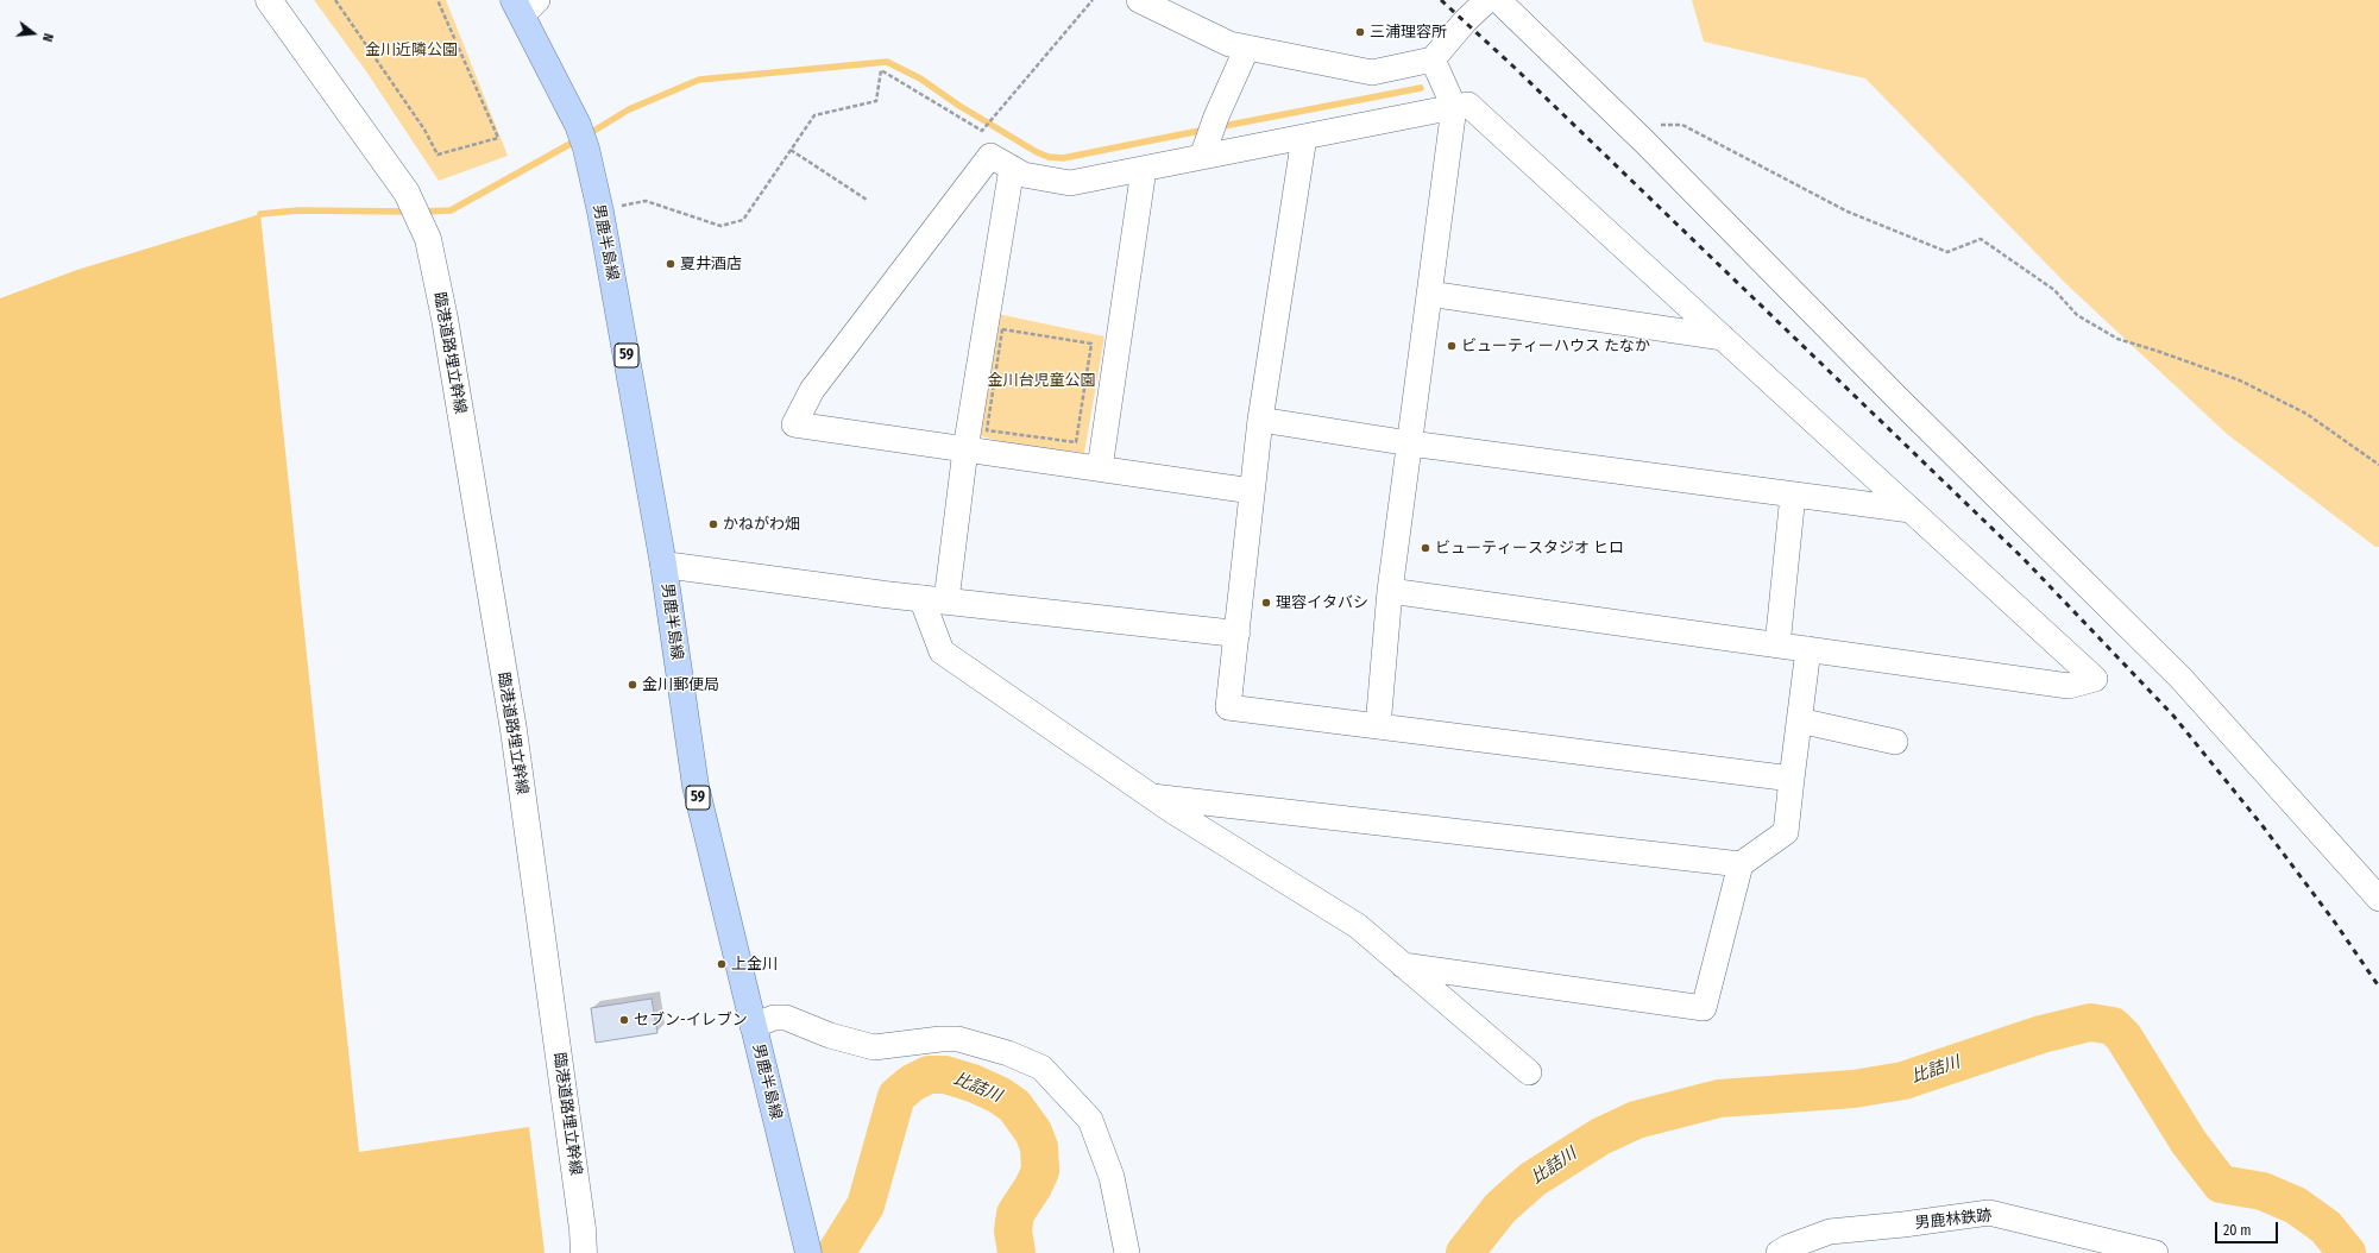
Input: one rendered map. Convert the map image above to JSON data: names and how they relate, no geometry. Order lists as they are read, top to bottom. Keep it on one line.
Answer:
{"streets":{"main road":["男鹿半島線","59"],"street":["臨港道路埋立幹線","男鹿林鉄跡"]},"water":["比詰川"],"parks":["金川近隣公園","金川台児童公園"],"places":["三浦理容所","夏井酒店","ビューティーハウス たなか","かねがわ畑","ビューティースタジオ ヒロ","理容イタバシ","金川郵便局","上金川","セブン-イレブン"],"scale_bar":"20 m","north":"right"}
